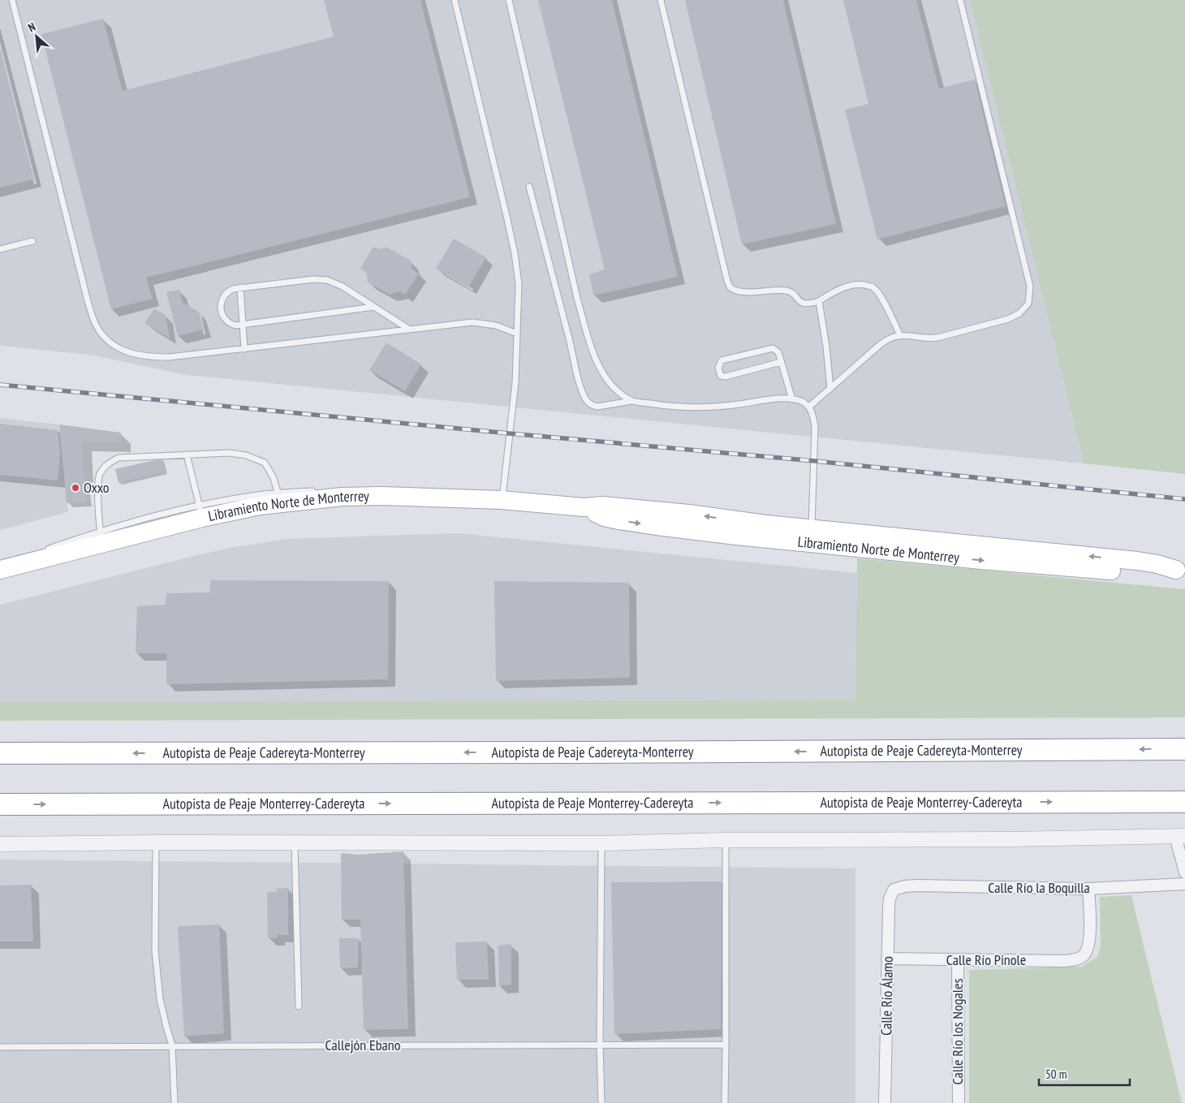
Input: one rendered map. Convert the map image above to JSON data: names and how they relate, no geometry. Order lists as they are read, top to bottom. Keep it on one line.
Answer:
{"streets":{"highway":["Autopista de Peaje Cadereyta-Monterrey","Autopista de Peaje Monterrey-Cadereyta"],"main road":["Libramiento Norte de Monterrey"],"street":["Calle Río la Boquilla","Calle Río Pinole","Calle Río Álamo","Calle Río los Nogales"],"lane":["Callejón Ebano"]},"crossings":[["Calle Río la Boquilla","Calle Río Pinole"],["Calle Río la Boquilla","Calle Río Álamo"],["Calle Río Pinole","Calle Río Álamo"],["Calle Río Pinole","Calle Río los Nogales"]],"one_way":["Autopista de Peaje Cadereyta-Monterrey","Autopista de Peaje Monterrey-Cadereyta"],"places":["Oxxo"],"scale_bar":"50 m","north":"top left"}
